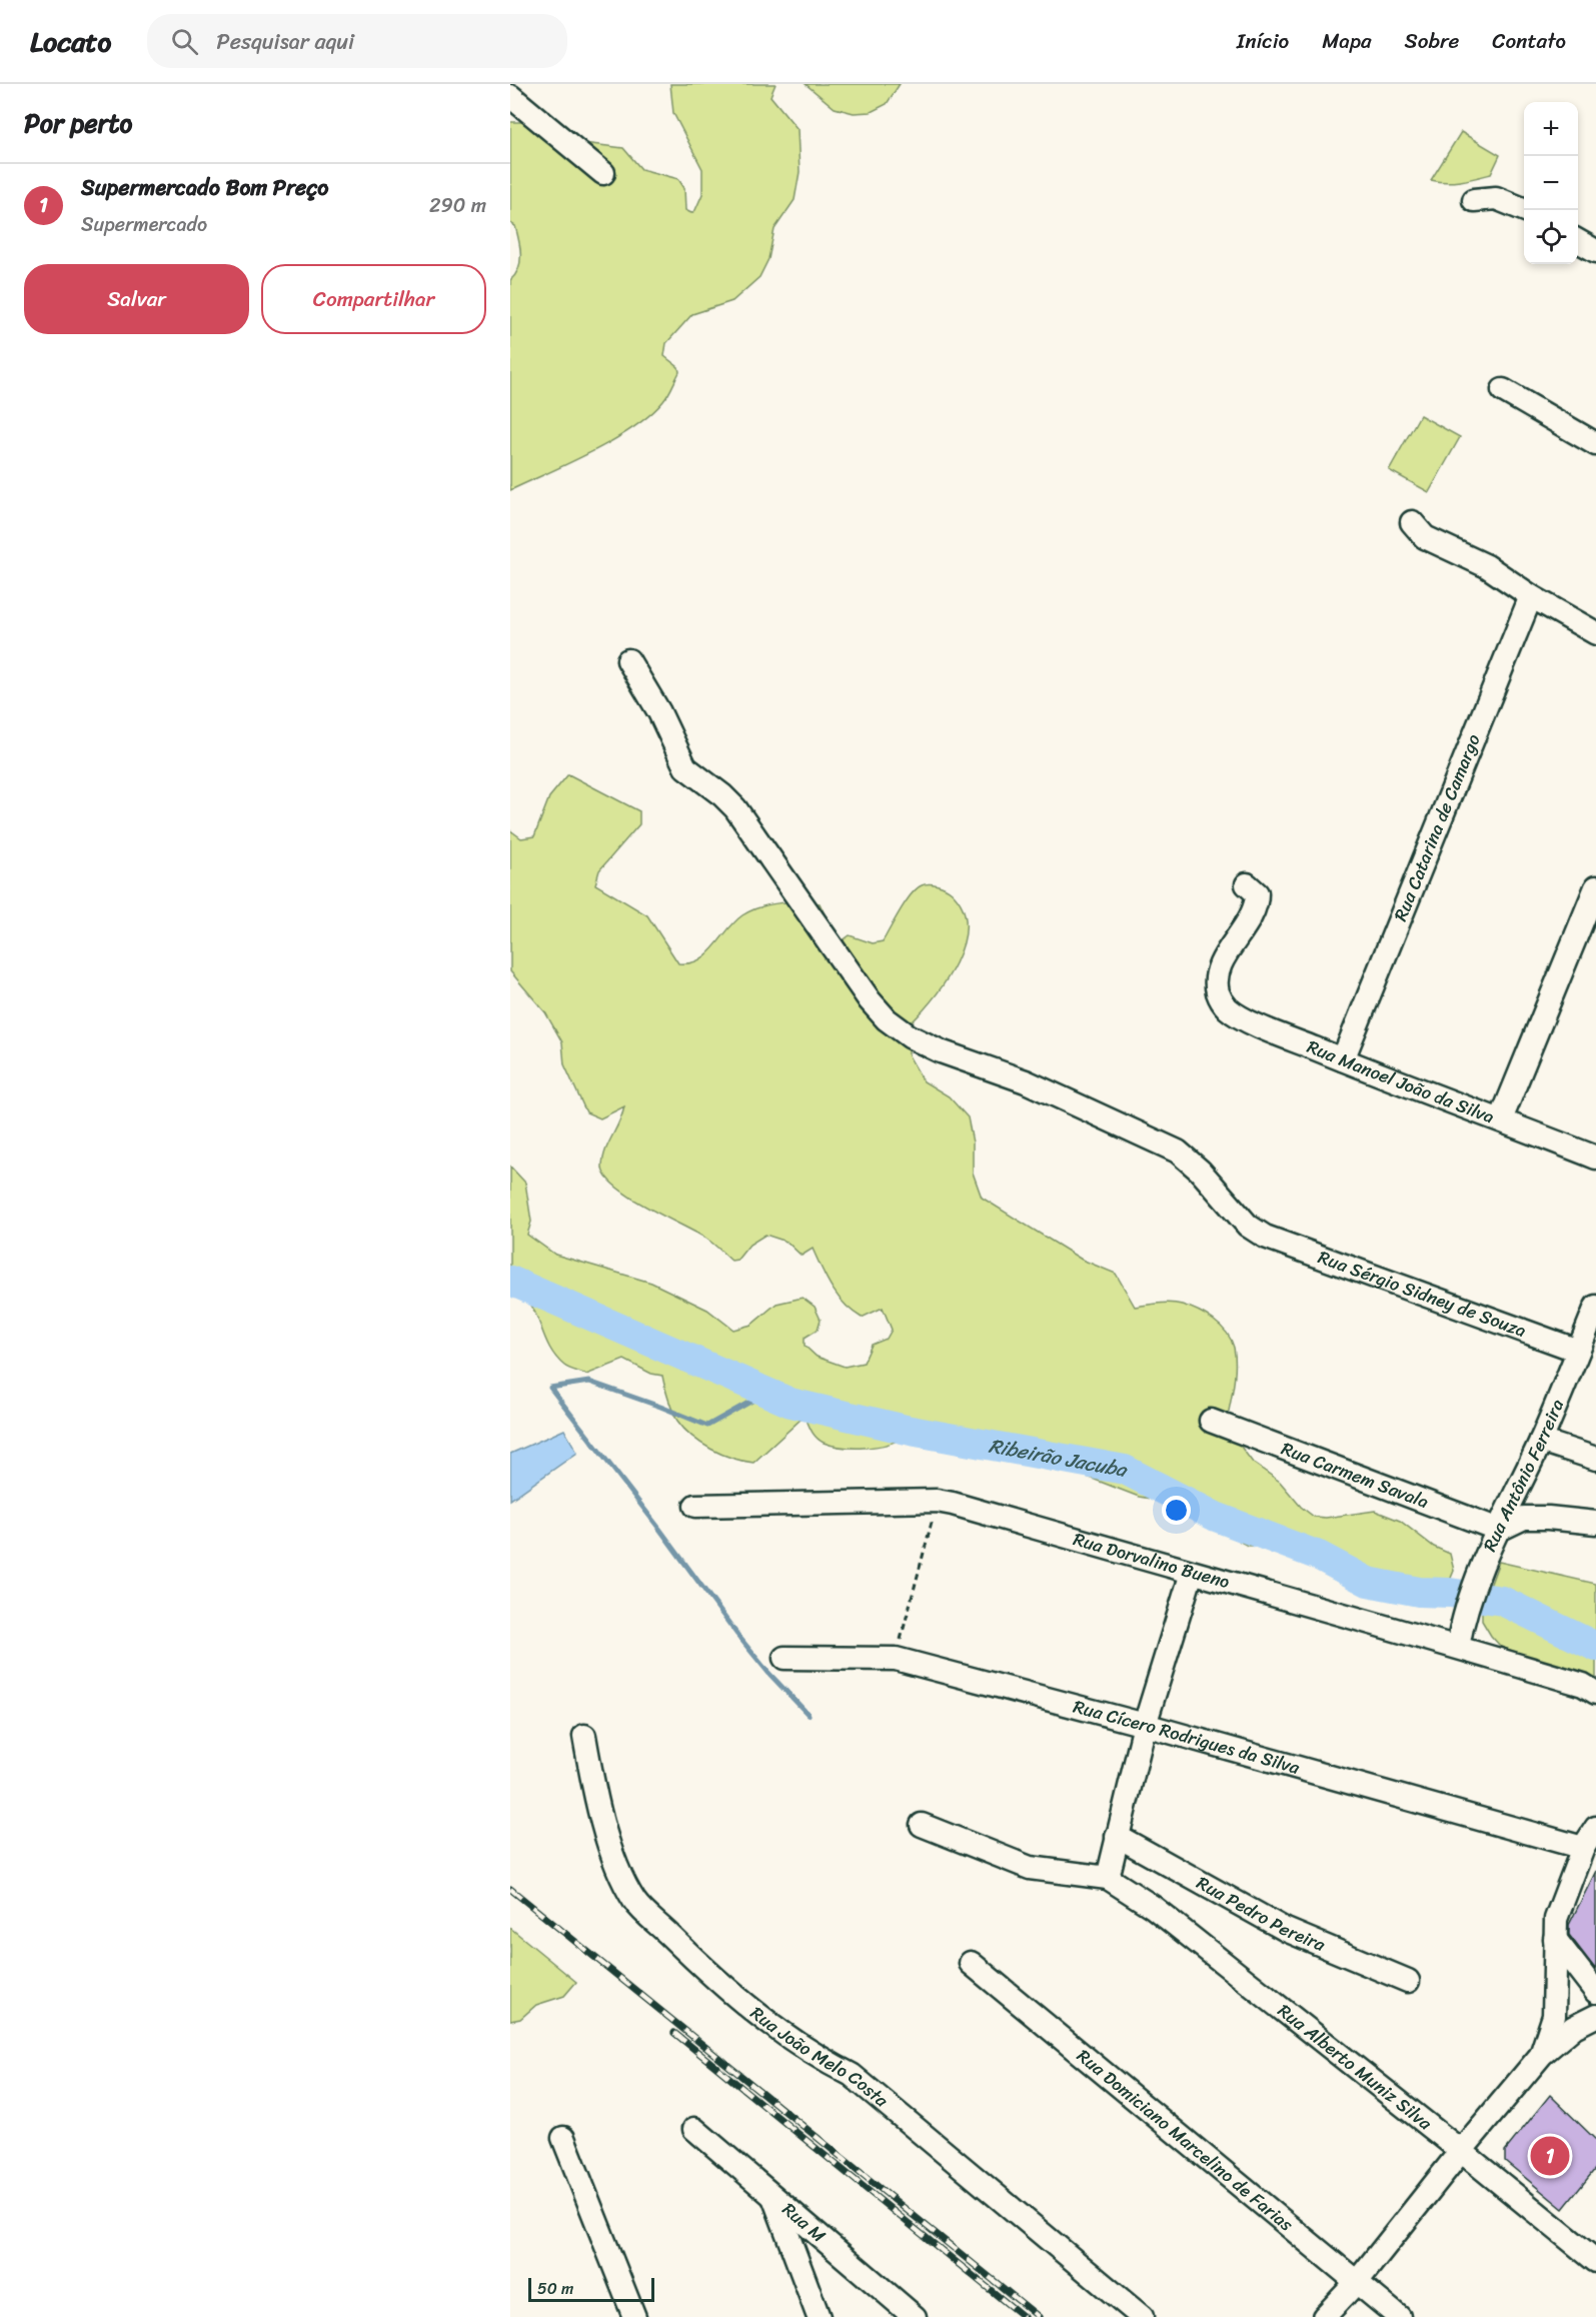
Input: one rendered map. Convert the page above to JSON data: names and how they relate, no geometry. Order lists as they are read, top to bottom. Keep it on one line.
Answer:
{"streets":{"street":["Rua Catarina de Camargo","Rua Manoel João da Silva","Rua Sérgio Sidney de Souza","Rua Carmem Savala","Rua Antônio Ferreira","Rua Dorvalino Bueno","Rua Cícero Rodrigues da Silva","Rua Pedro Pereira","Rua João Melo Costa","Rua Alberto Muniz Silva","Rua Domiciano Marcelino de Farias","Rua M"]},"crossings":[["Rua Catarina de Camargo","Rua Manoel João da Silva"],["Rua Sérgio Sidney de Souza","Rua Antônio Ferreira"],["Rua Carmem Savala","Rua Antônio Ferreira"],["Rua Antônio Ferreira","Rua Dorvalino Bueno"]],"water":["Ribeirão Jacuba"],"scale_bar":"50 m","page":{"header":"Locato","search":"Pesquisar aqui","nav":["Início","Mapa","Sobre","Contato"],"heading":"Por perto","map_buttons":["+","−"],"list":[{"mark":"1","name":"Supermercado Bom Preço","note":"Supermercado","value":"290 m"}],"buttons":["Salvar","Compartilhar"],"pins":"1","scale":"50 m"}}
